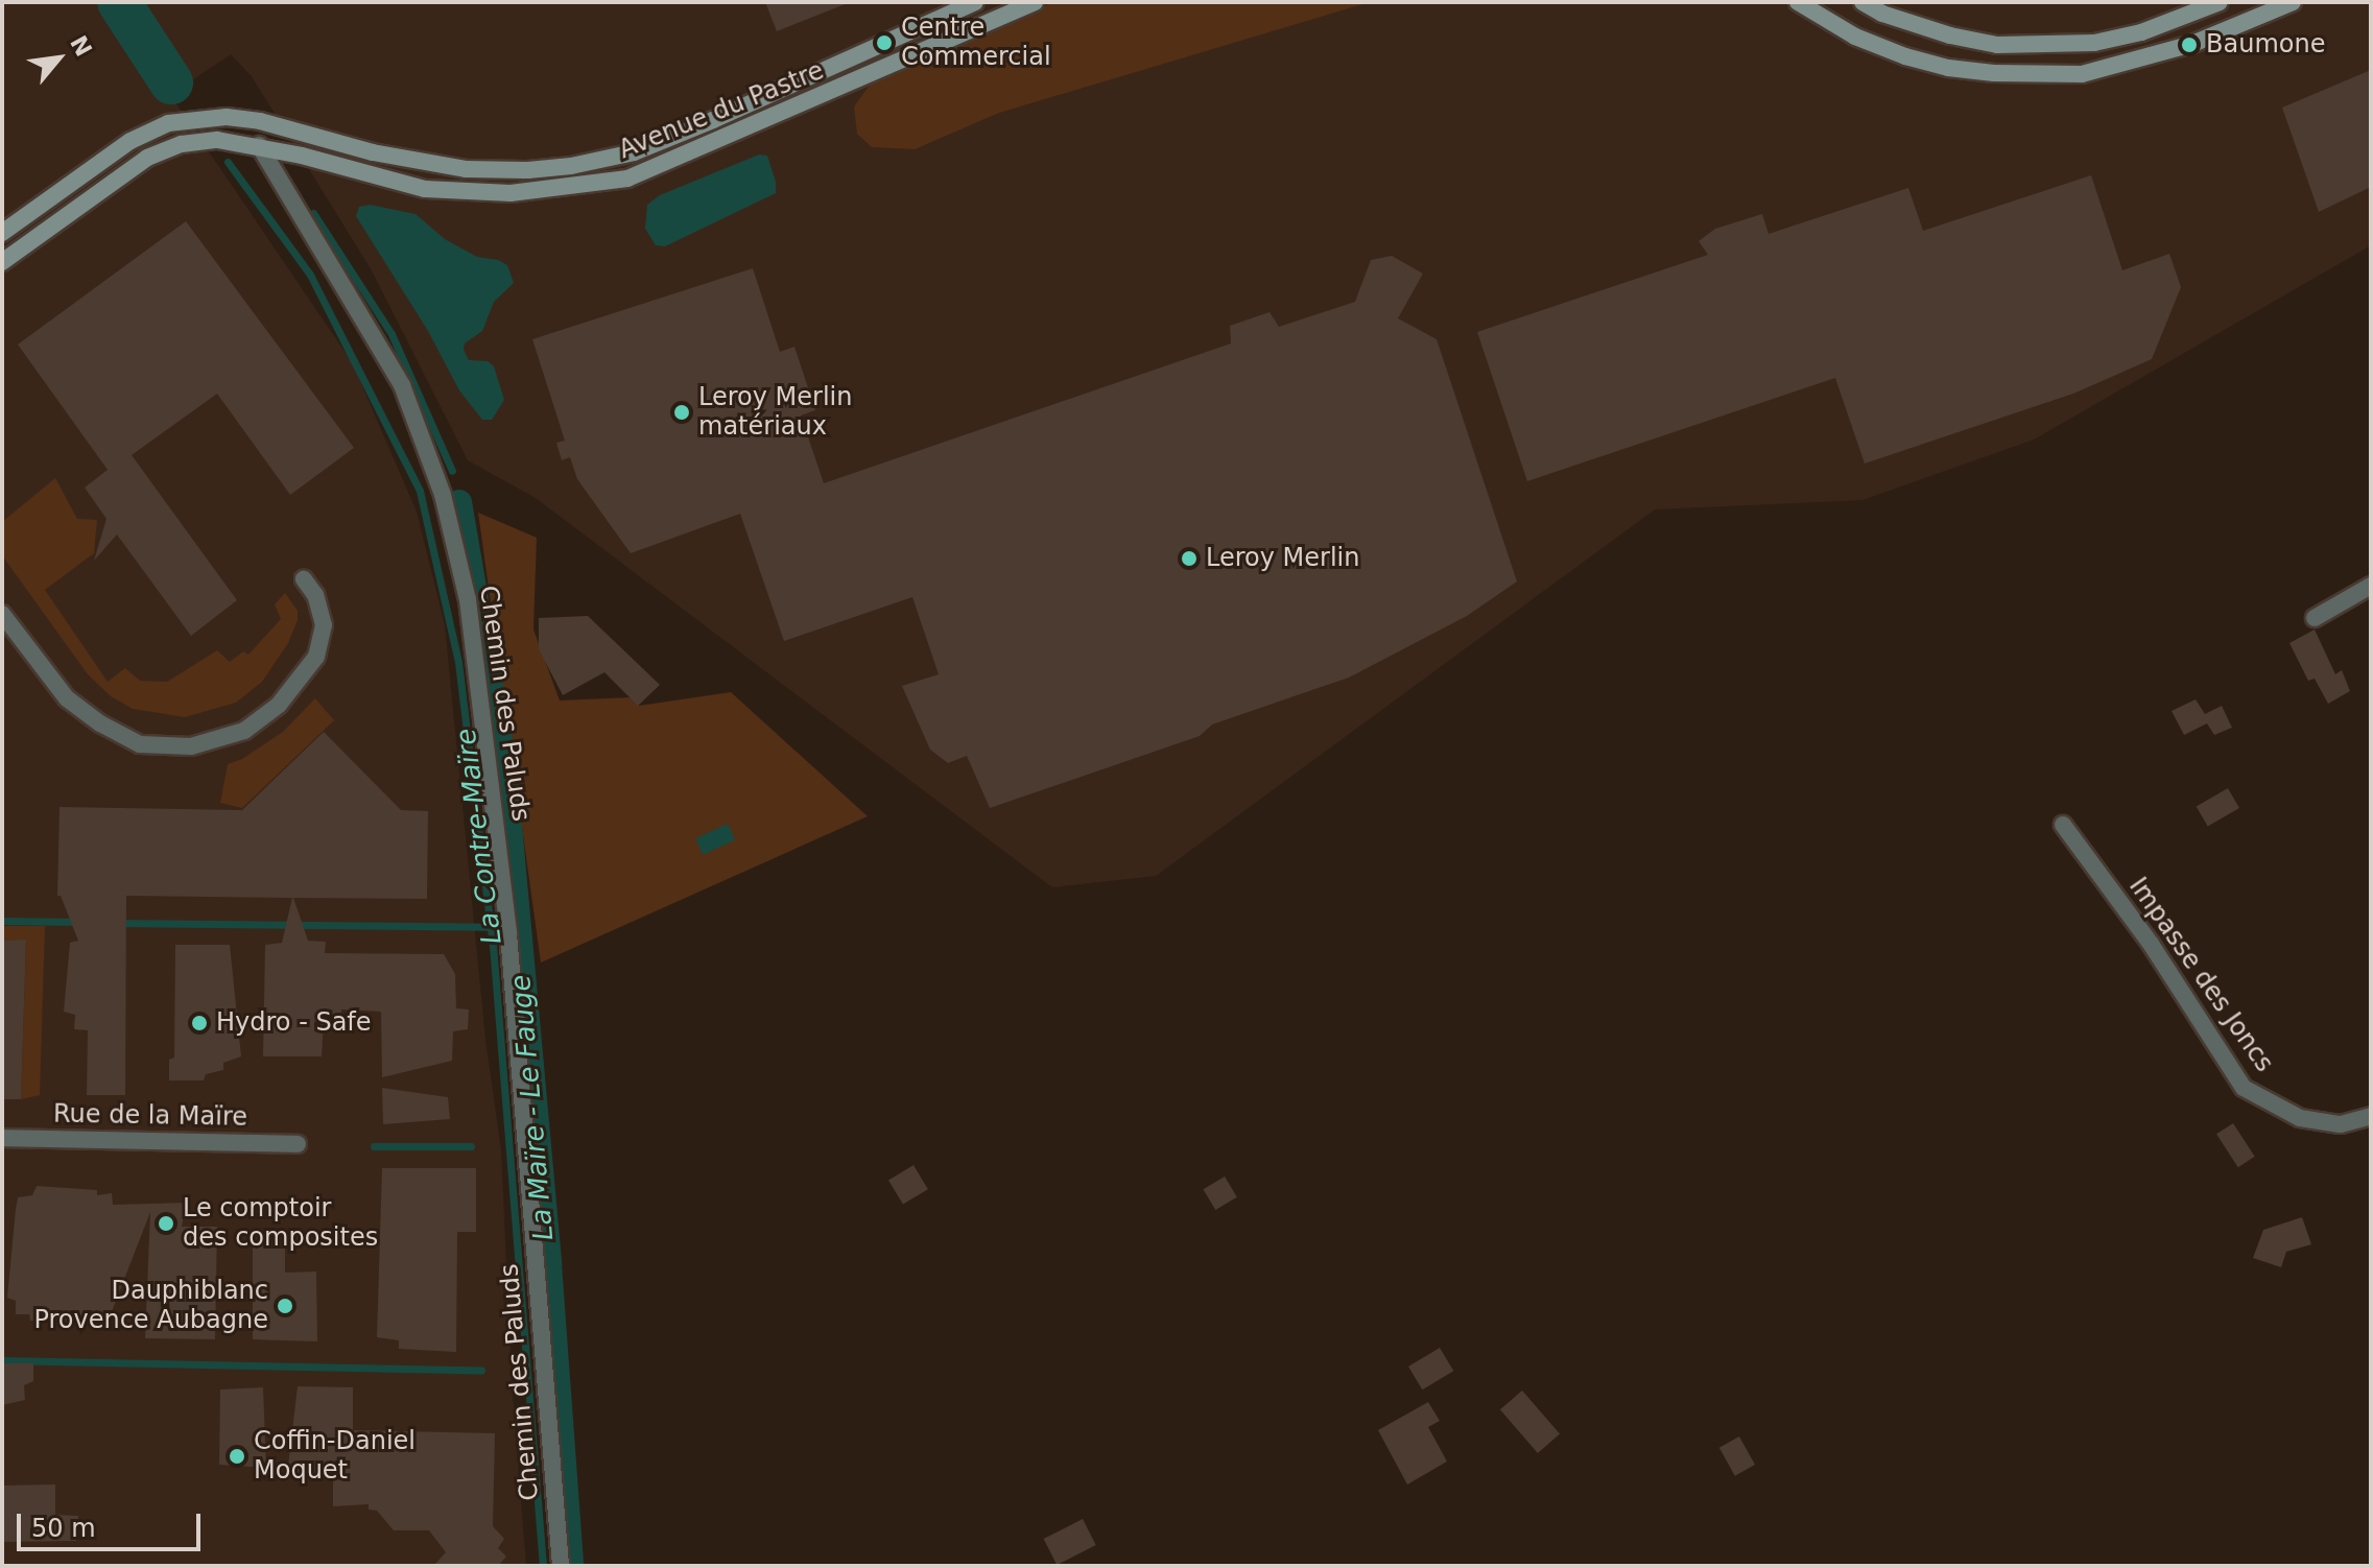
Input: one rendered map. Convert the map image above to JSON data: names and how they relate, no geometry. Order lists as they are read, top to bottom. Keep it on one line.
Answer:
{"streets":{"street":["Avenue du Pastre","Chemin des Paluds","Impasse des Joncs","Rue de la Maïre"]},"crossings":[["Avenue du Pastre","Chemin des Paluds"]],"water":["La Contre-Maïre","La Maïre - Le Fauge"],"places":["Centre Commercial","Baumone","Leroy Merlin matériaux","Leroy Merlin","Hydro - Safe","Le comptoir des composites","Dauphiblanc Provence Aubagne","Coffin-Daniel Moquet"],"scale_bar":"50 m","north":"top right"}
